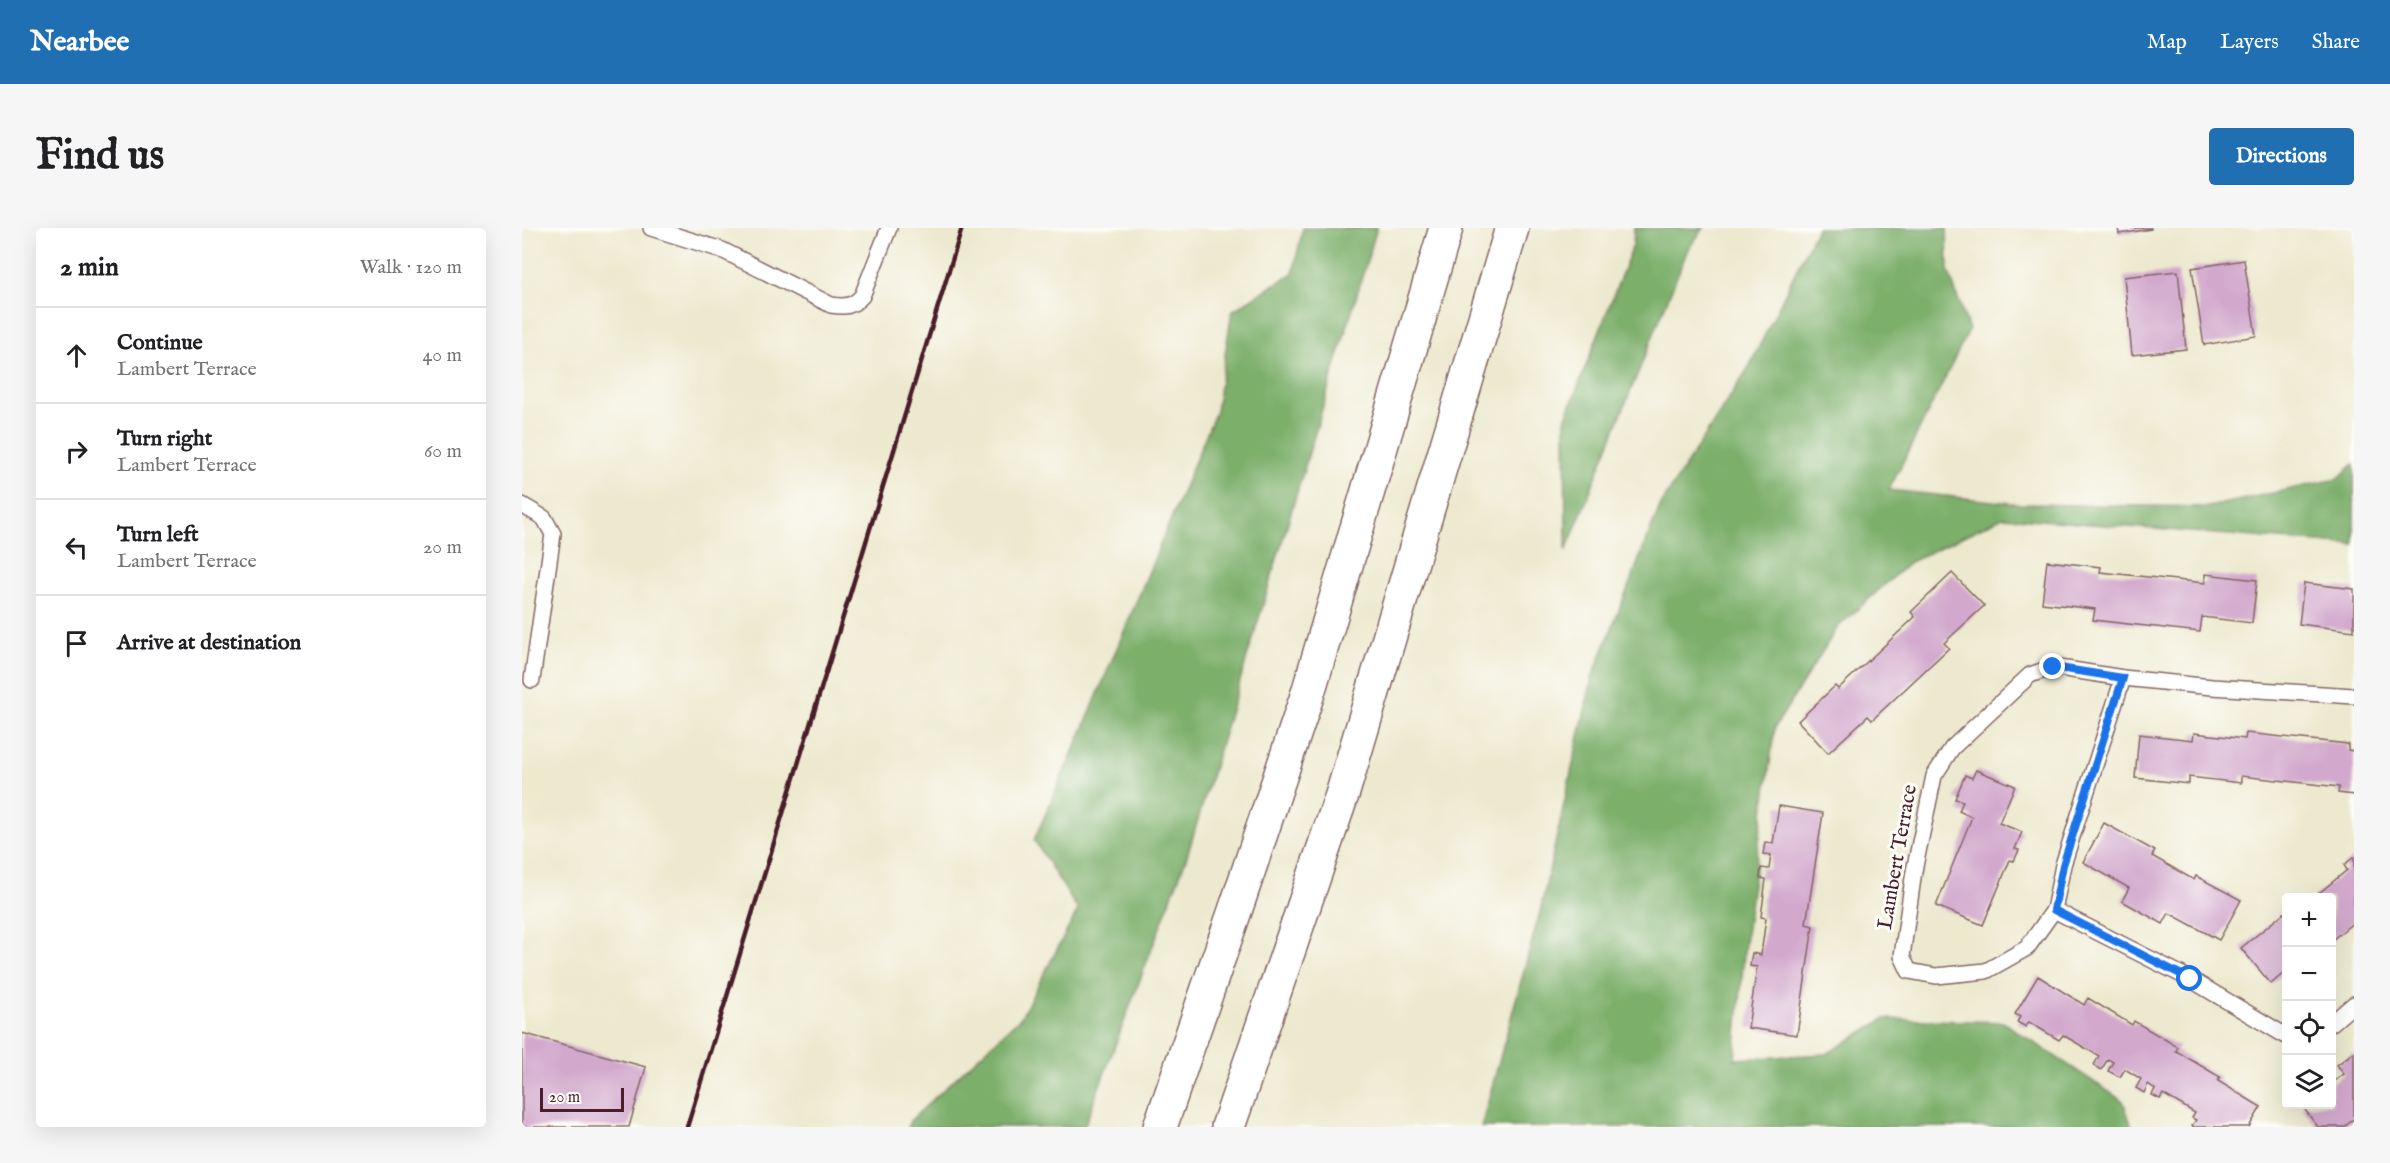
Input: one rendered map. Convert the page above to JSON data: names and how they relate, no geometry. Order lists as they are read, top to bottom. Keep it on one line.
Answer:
{"streets":{"lane":["Lambert Terrace"]},"scale_bar":"20 m","page":{"header":"Nearbee","nav":["Map","Layers","Share"],"buttons":"Directions","title":"Find us","heading":["2 min","Walk · 120 m"],"list":[["Continue","Lambert Terrace","40 m"],["Turn right","Lambert Terrace","60 m"],["Turn left","Lambert Terrace","20 m"],"Arrive at destination"],"map_buttons":["+","−"],"scale":"20 m"}}
